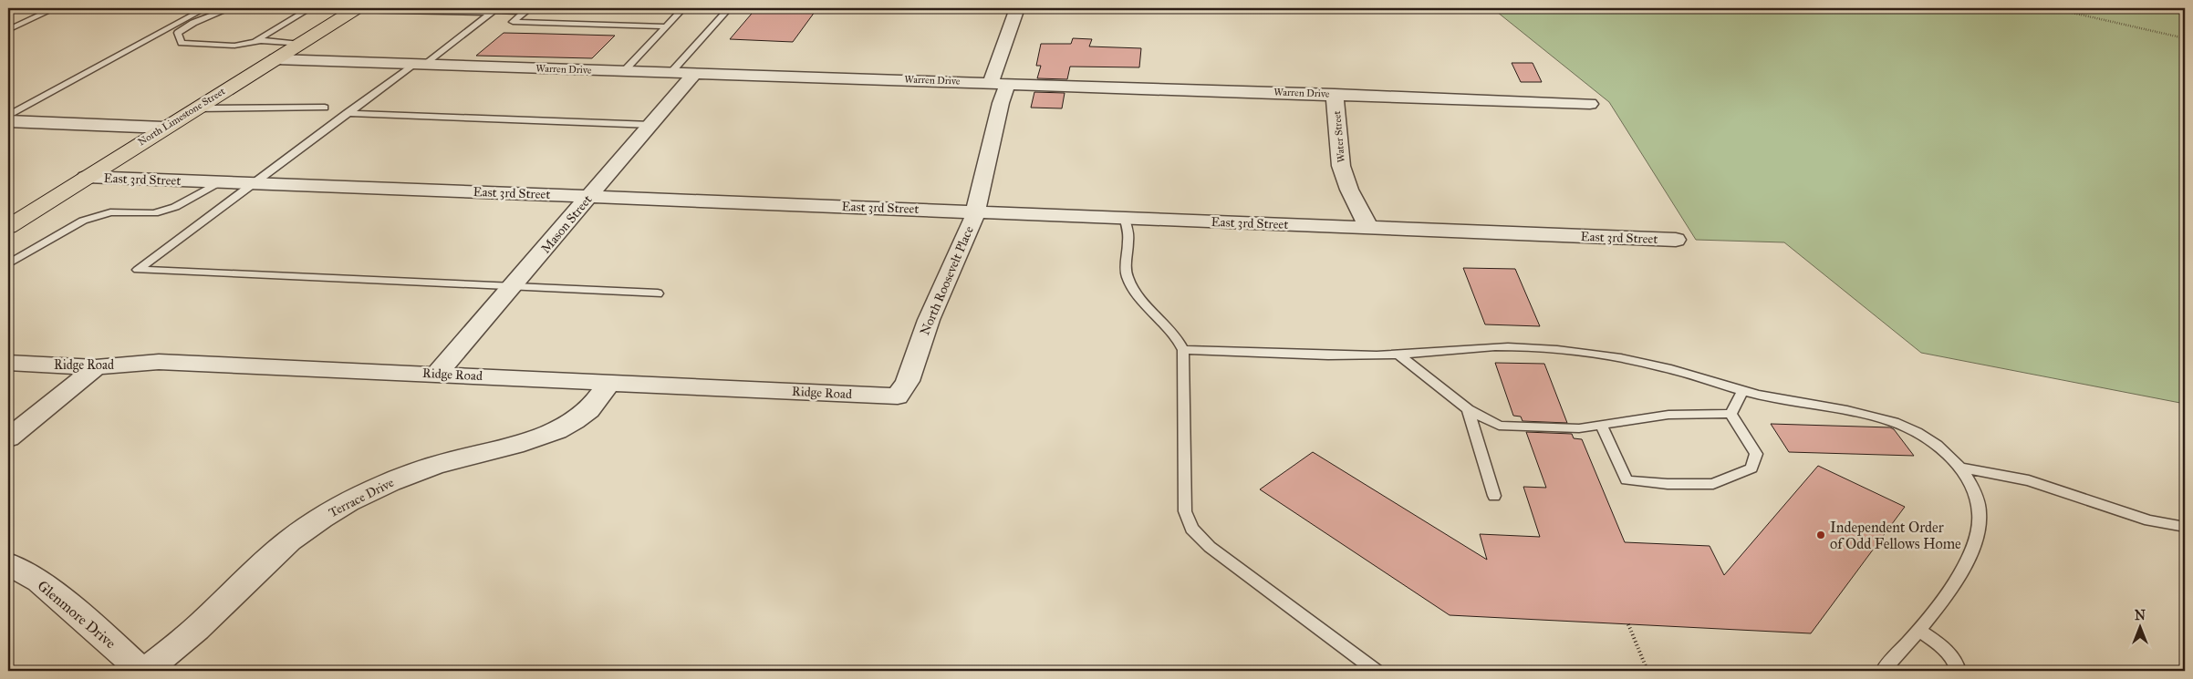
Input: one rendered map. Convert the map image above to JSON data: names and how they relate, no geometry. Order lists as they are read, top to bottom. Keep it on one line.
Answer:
{"streets":{"main road":["North Limestone Street"],"street":["Warren Drive","Water Street","East 3rd Street","Mason Street","North Roosevelt Place","Ridge Road","Terrace Drive","Glenmore Drive"]},"crossings":[["Warren Drive","North Limestone Street"],["Warren Drive","Water Street"],["Warren Drive","Mason Street"],["Warren Drive","North Roosevelt Place"],["North Limestone Street","East 3rd Street"],["Water Street","East 3rd Street"],["East 3rd Street","Mason Street"],["East 3rd Street","North Roosevelt Place"],["Mason Street","Ridge Road"],["North Roosevelt Place","Ridge Road"],["Ridge Road","Terrace Drive"],["Terrace Drive","Glenmore Drive"]],"places":["Independent Order of Odd Fellows Home"],"north":"top"}
